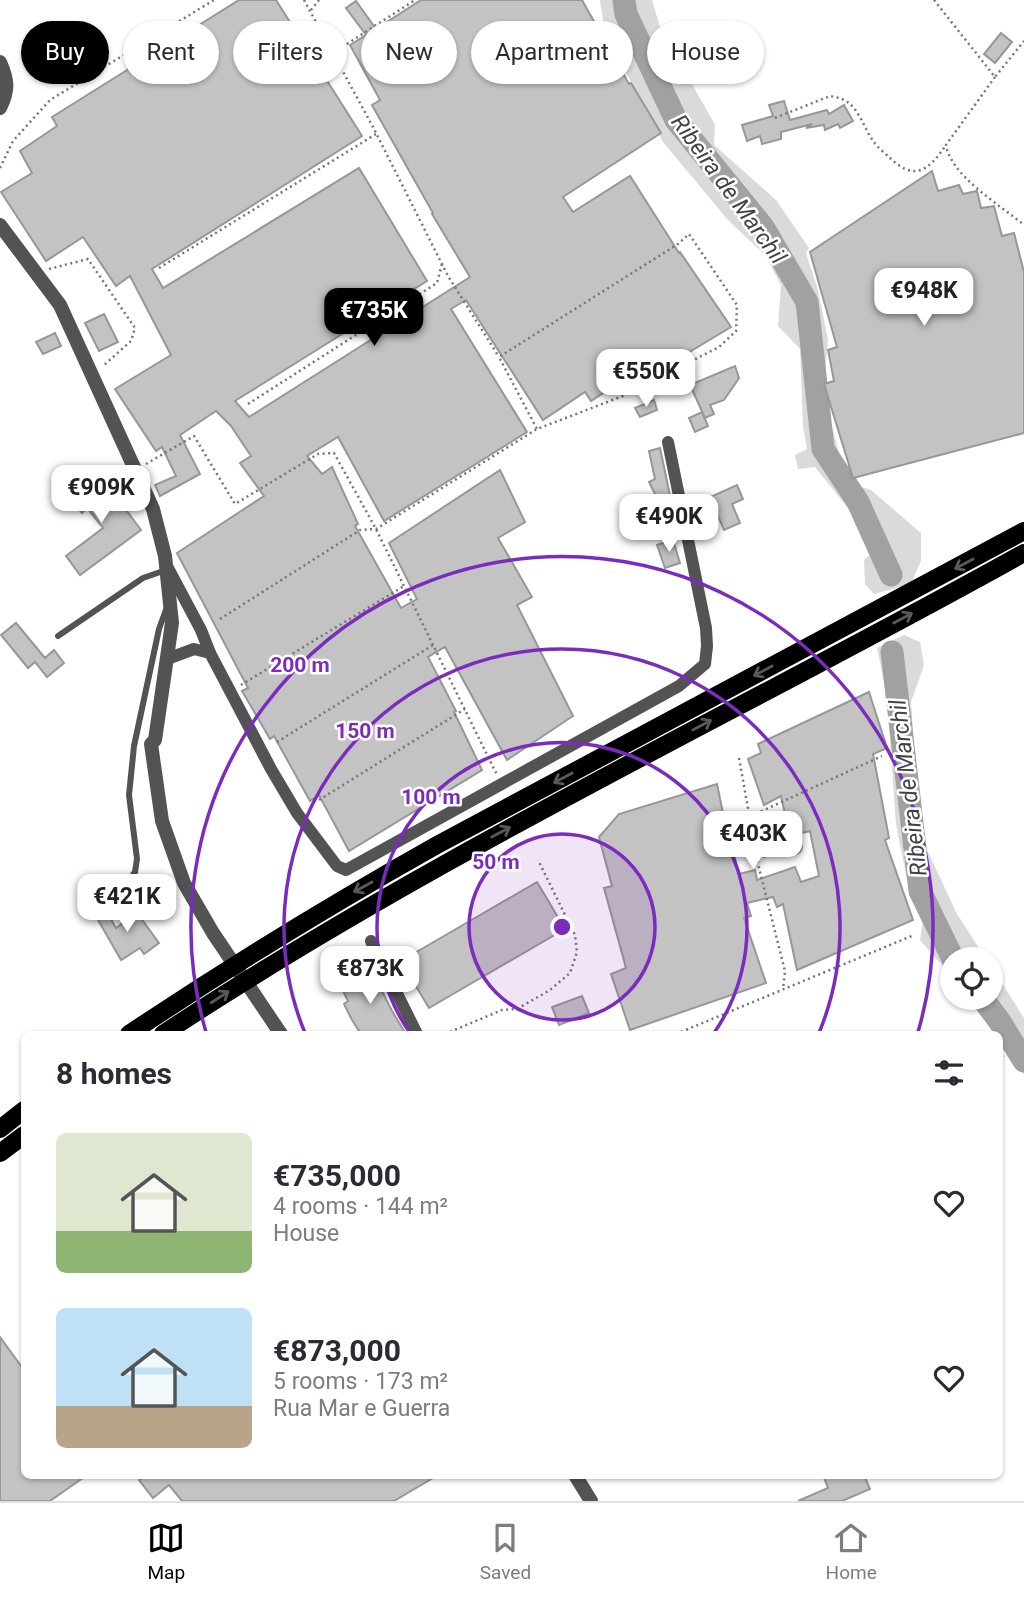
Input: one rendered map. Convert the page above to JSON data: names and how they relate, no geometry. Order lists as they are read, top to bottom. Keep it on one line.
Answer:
{"water":["Ribeira de Marchil"],"page":{"chip":["Buy","Rent","Filters","New","Apartment","House"],"price":["€948K","€735K","€550K","€909K","€490K","€403K","€421K","€873K"],"heading":"8 homes","list":[{"name":"€735,000","note":"4 rooms · 144 m² · House"},{"name":"€873,000","note":"5 rooms · 173 m² · Rua Mar e Guerra"}],"tabs":["Map","Saved","Home"]},"rings":["200 m","150 m","100 m","50 m"]}
